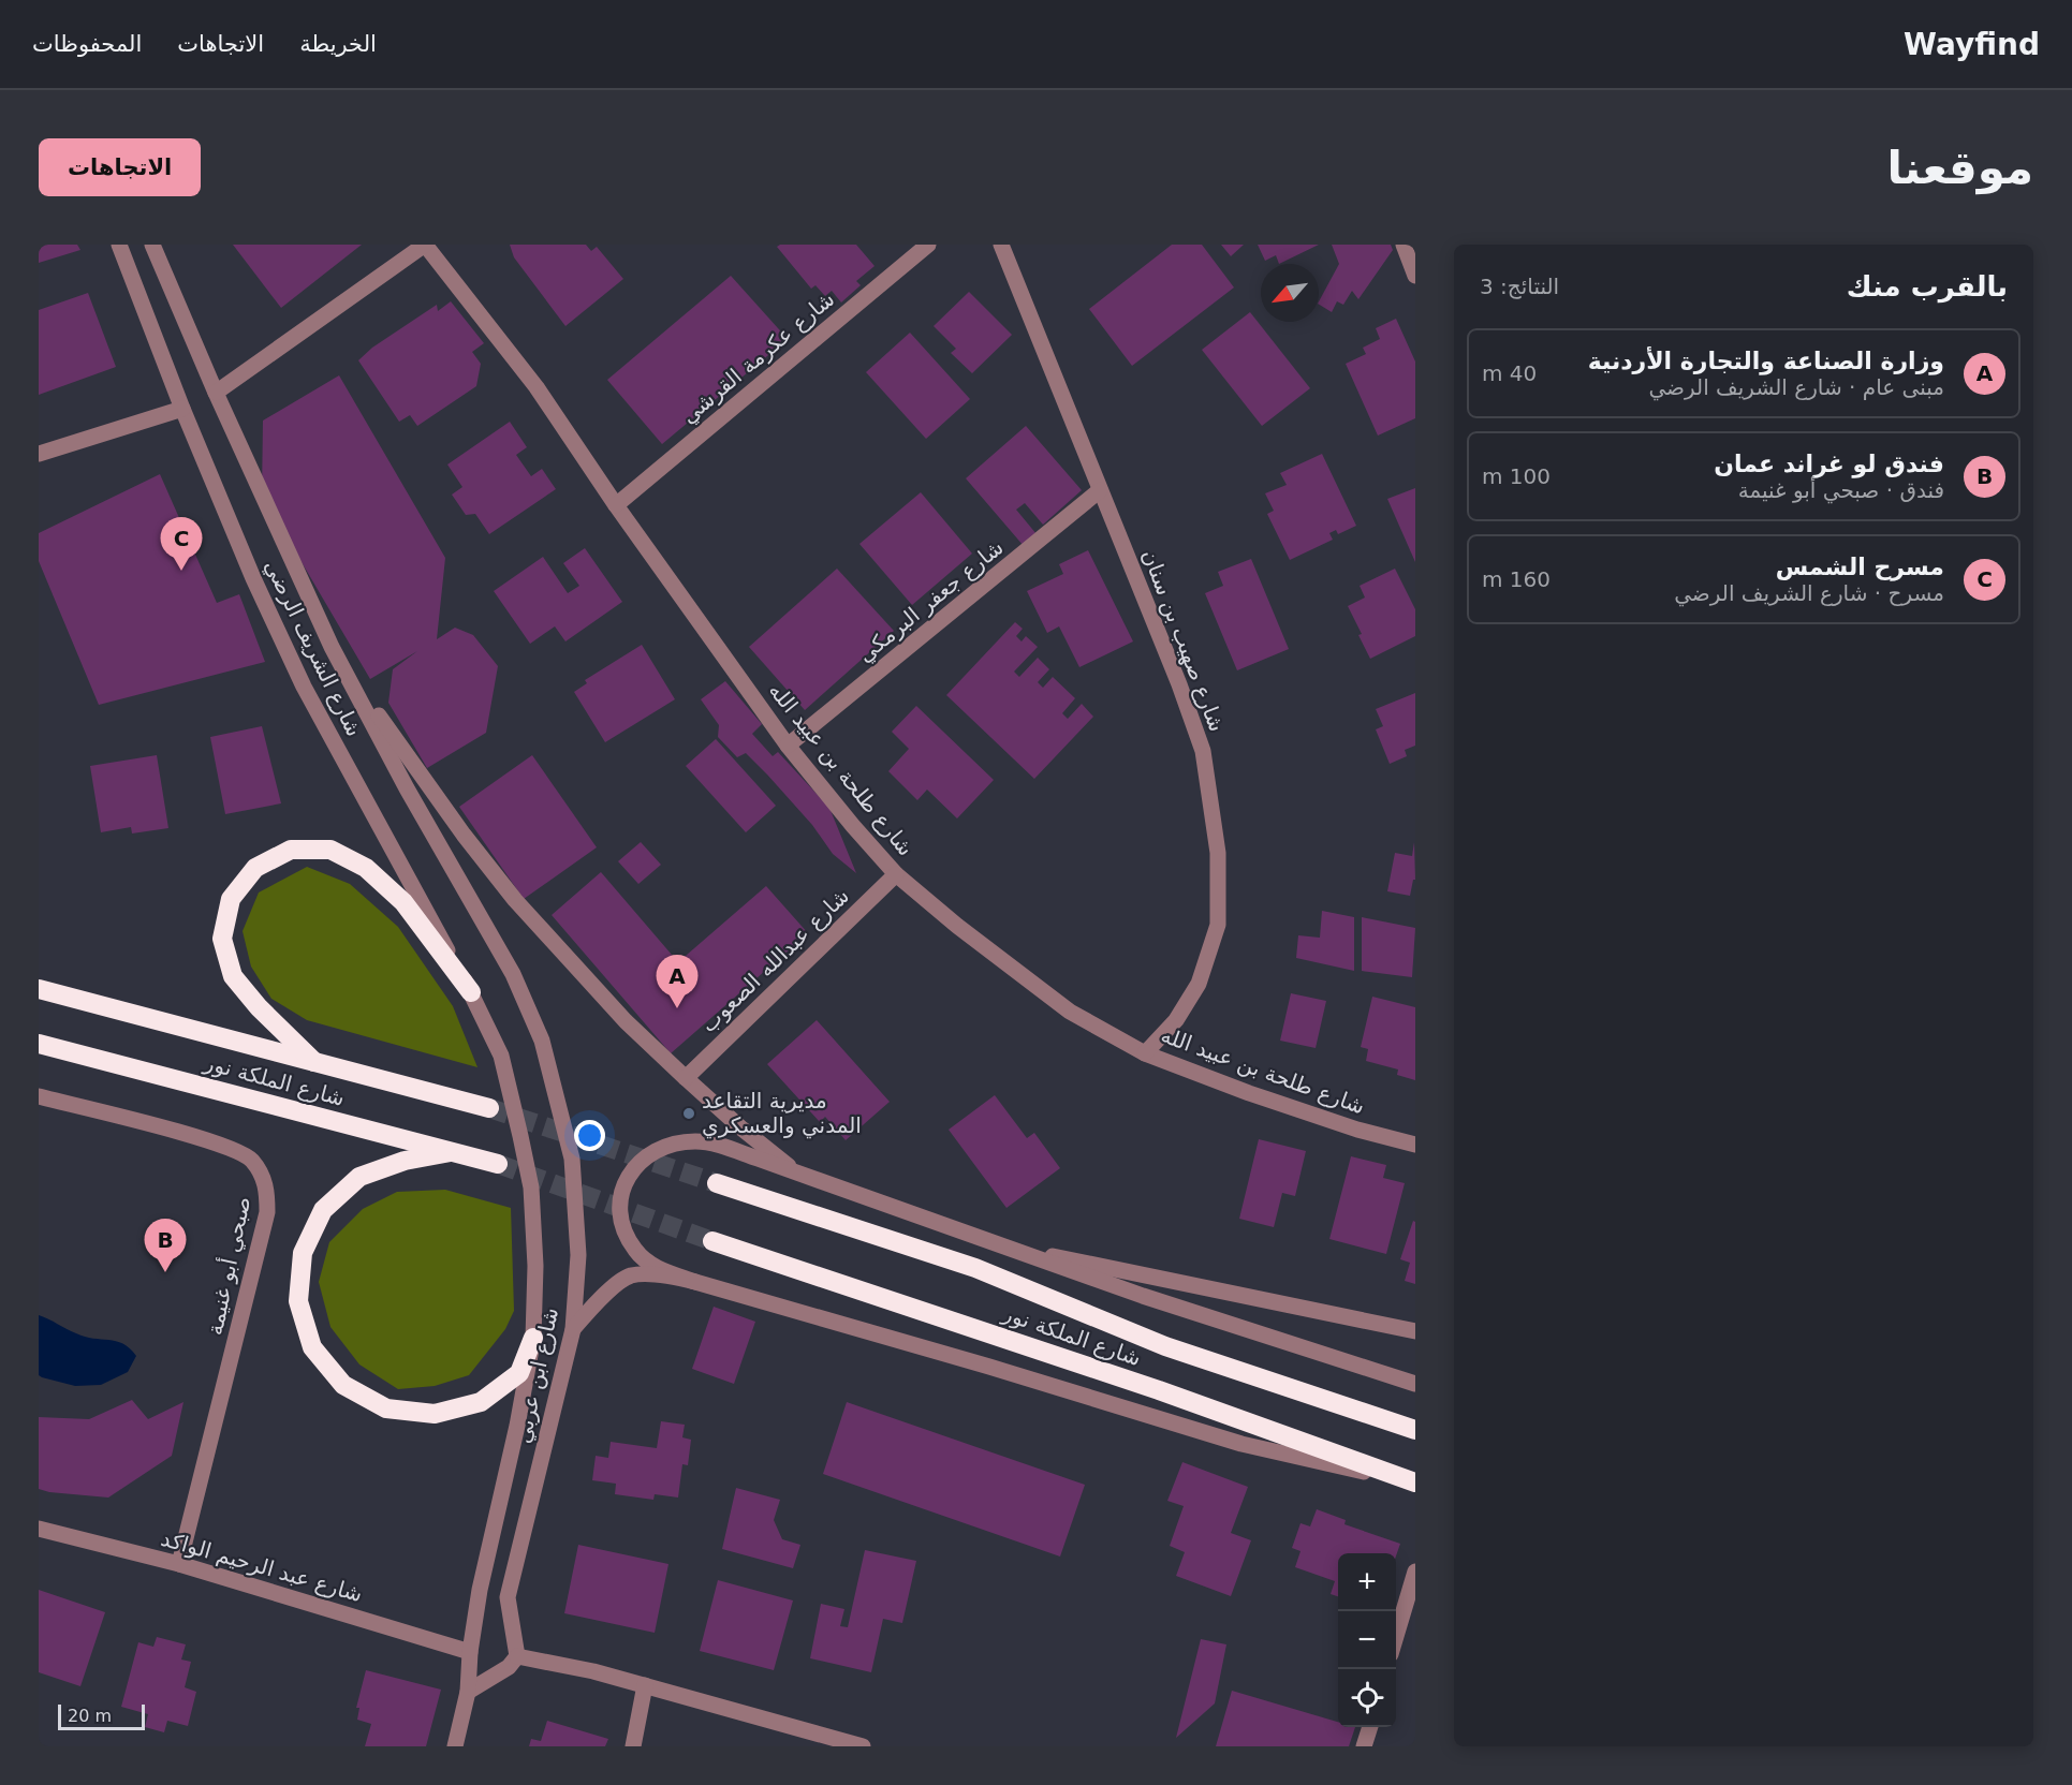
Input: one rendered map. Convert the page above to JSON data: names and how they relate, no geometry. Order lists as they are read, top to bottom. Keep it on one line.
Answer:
{"streets":{"highway":["شارع الملكة نور"],"street":["شارع عكرمة القرشي","شارع جعفر البرمكي","شارع صهيب بن سنان","شارع الشريف الرضي","شارع طلحة بن عبيد الله","شارع عبدالله الصعوب","صبحي أبو غنيمة","شارع ابن عربي","شارع عبد الرحيم الواكد"]},"crossings":[["شارع عكرمة القرشي","شارع طلحة بن عبيد الله"],["شارع جعفر البرمكي","شارع صهيب بن سنان"],["شارع جعفر البرمكي","شارع طلحة بن عبيد الله"],["شارع صهيب بن سنان","شارع طلحة بن عبيد الله"],["شارع الشريف الرضي","شارع عبدالله الصعوب"],["شارع الشريف الرضي","شارع ابن عربي"],["شارع طلحة بن عبيد الله","شارع عبدالله الصعوب"],["صبحي أبو غنيمة","شارع عبد الرحيم الواكد"],["شارع ابن عربي","شارع عبد الرحيم الواكد"]],"places":["مديرية التقاعد المدني والعسكري"],"scale_bar":"20 m","north":"bottom left","page":{"header":"Wayfind","nav":["الخريطة","الاتجاهات","المحفوظات"],"buttons":"الاتجاهات","title":"موقعنا","heading":["بالقرب منك","النتائج: 3"],"list":[{"mark":"A","name":"وزارة الصناعة والتجارة الأردنية","note":"مبنى عام · شارع الشريف الرضي","value":"40 m"},{"mark":"B","name":"فندق لو غراند عمان","note":"فندق · صبحي أبو غنيمة","value":"100 m"},{"mark":"C","name":"مسرح الشمس","note":"مسرح · شارع الشريف الرضي","value":"160 m"}],"pins":["C","A","B"],"map_buttons":["+","−"],"scale":"20 m"}}
